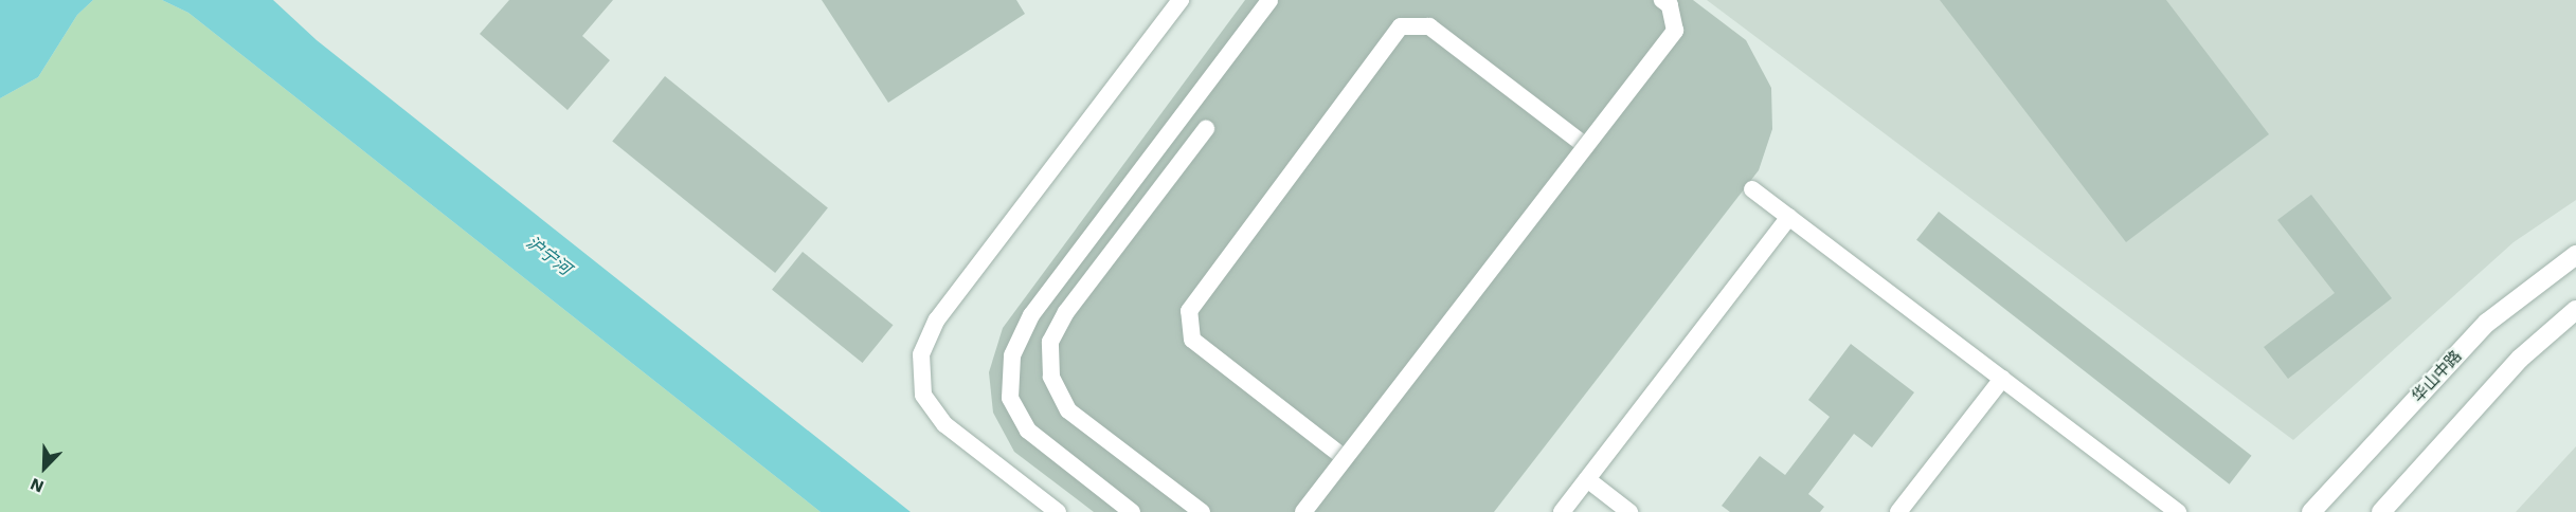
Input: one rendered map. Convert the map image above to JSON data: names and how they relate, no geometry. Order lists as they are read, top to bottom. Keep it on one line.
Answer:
{"streets":{"main road":["华山中路"]},"water":["沪宁河"],"north":"bottom left"}
